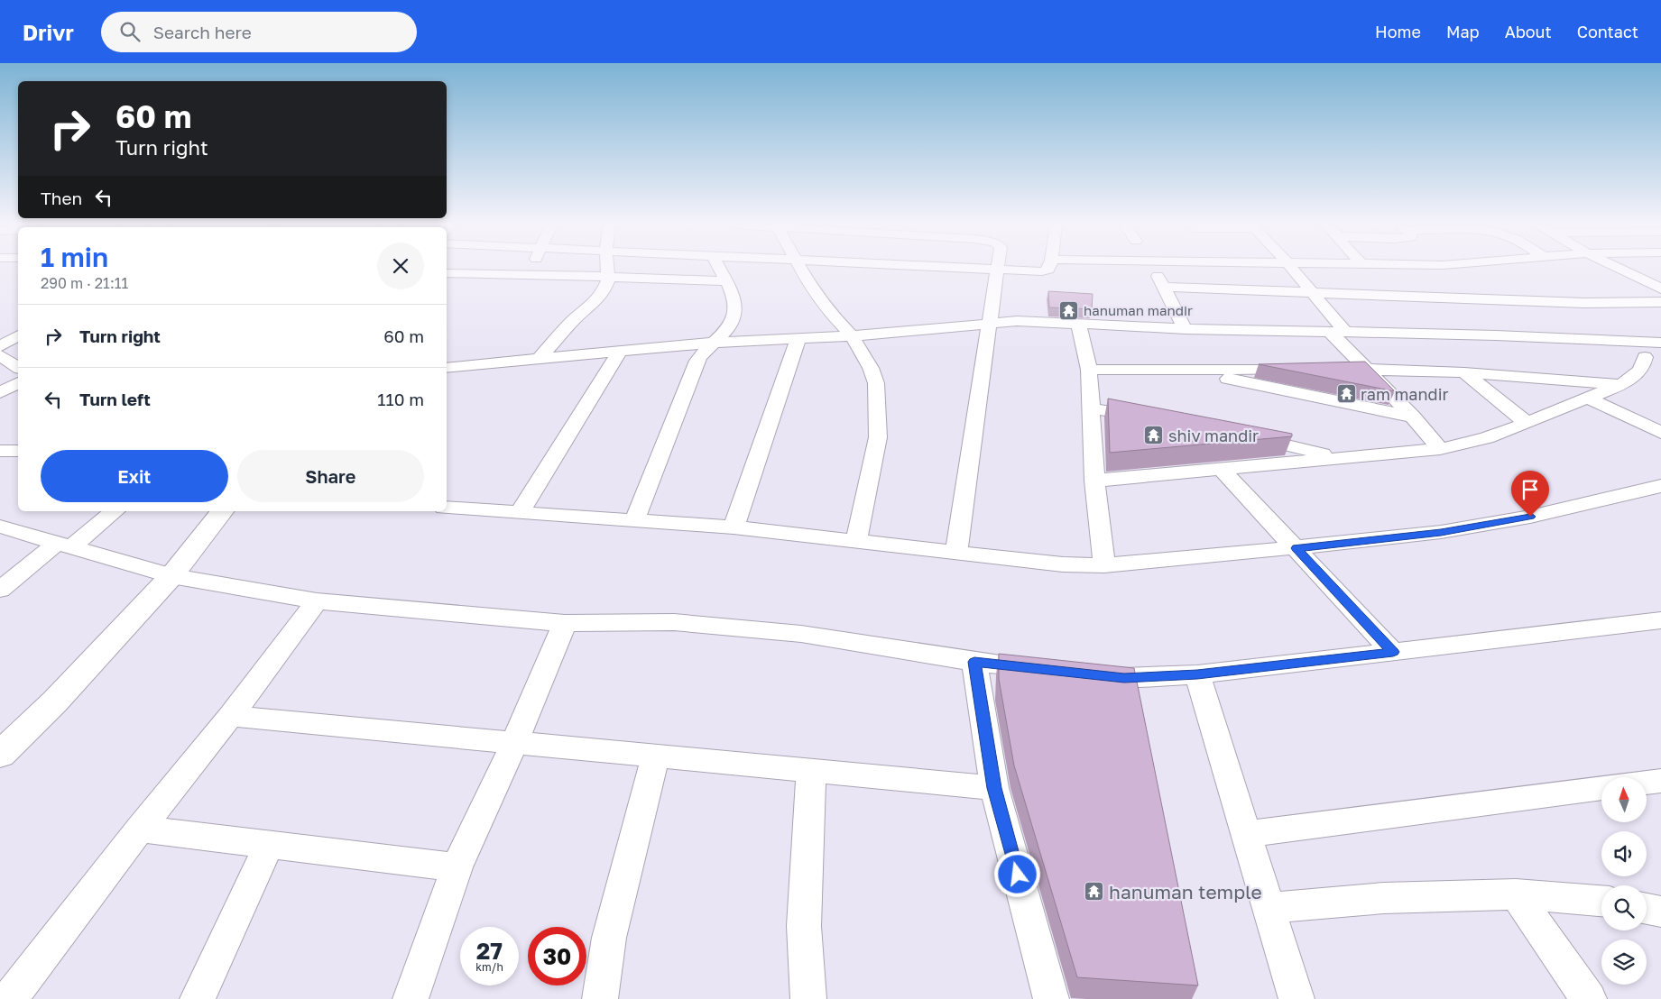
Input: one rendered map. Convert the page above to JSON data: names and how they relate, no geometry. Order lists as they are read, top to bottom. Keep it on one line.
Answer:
{"places":{"temple":["hanuman mandir","ram mandir","shiv mandir","hanuman temple"]},"north":"top","page":{"header":"Drivr","search":"Search here","nav":["Home","Map","About","Contact"],"turn":["60 m","Turn right"],"then":"Then","heading":["1 min","290 m · 21:11"],"list":[{"name":"Turn right","value":"60 m"},{"name":"Turn left","value":"110 m"}],"buttons":["Exit","Share"],"speed":"27 km/h","limit":"30"}}
